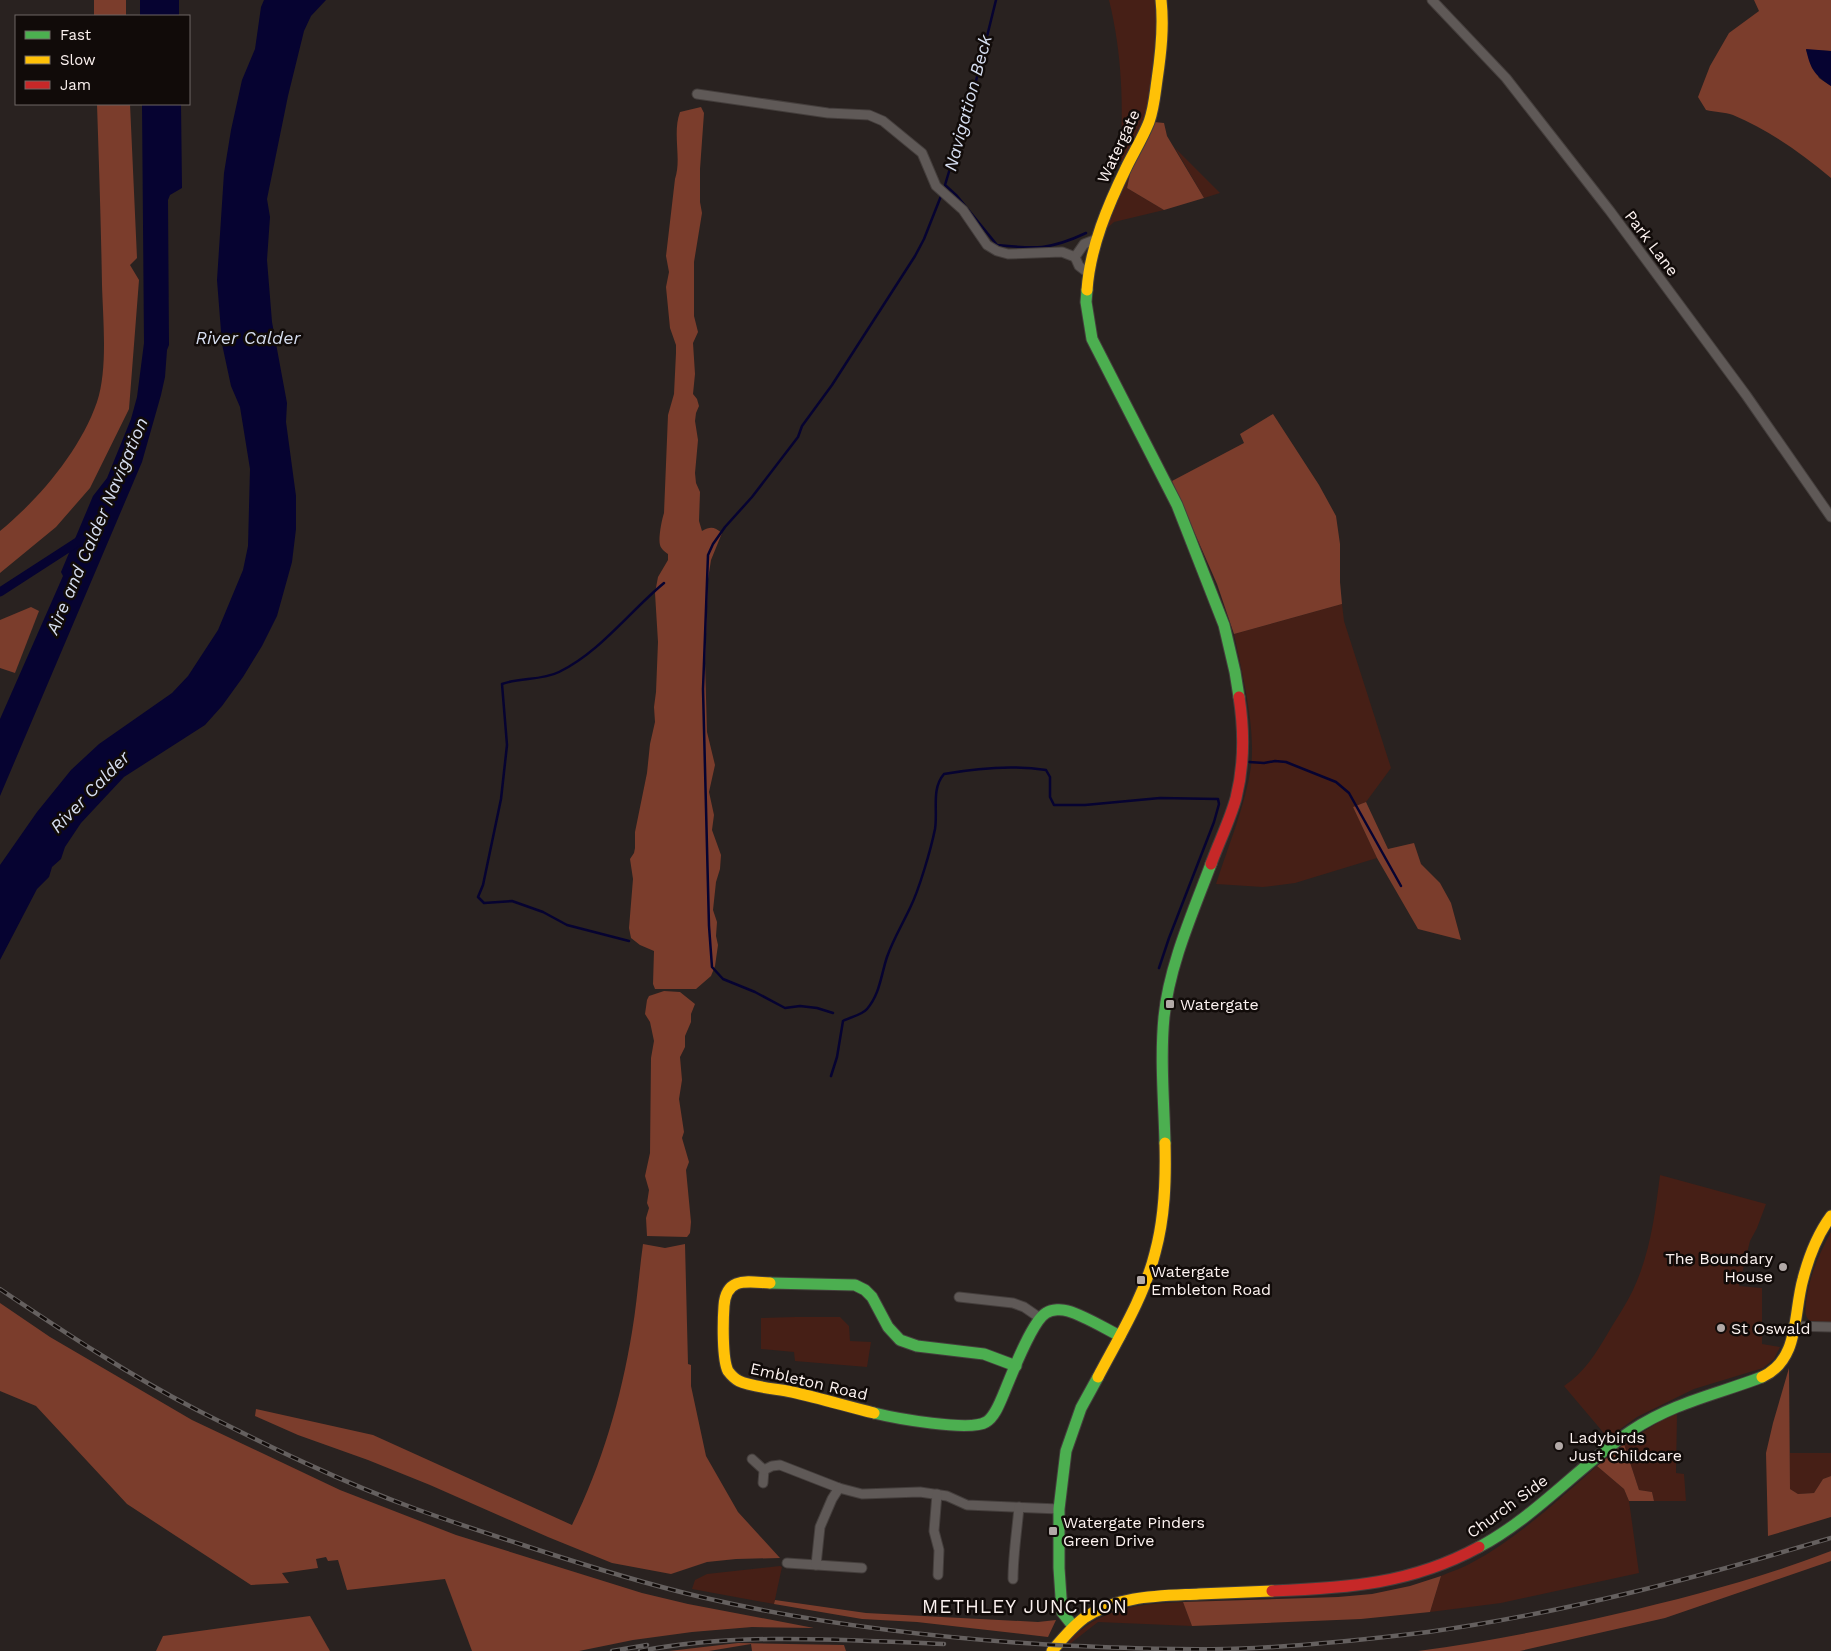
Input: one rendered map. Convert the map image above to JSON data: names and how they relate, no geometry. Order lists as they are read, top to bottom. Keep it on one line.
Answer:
{"streets":{"main road":["Watergate","Embleton Road","Church Side"],"street":["Park Lane"]},"crossings":[["Watergate","Church Side"]],"districts":["METHLEY JUNCTION"],"water":["Navigation Beck","River Calder","Aire and Calder Navigation"],"places":{"transit":["Watergate","Watergate Embleton Road","Watergate Pinders Green Drive"],"other":["The Boundary House","St Oswald","Ladybirds Just Childcare"]},"legend":["Fast","Slow","Jam"]}
